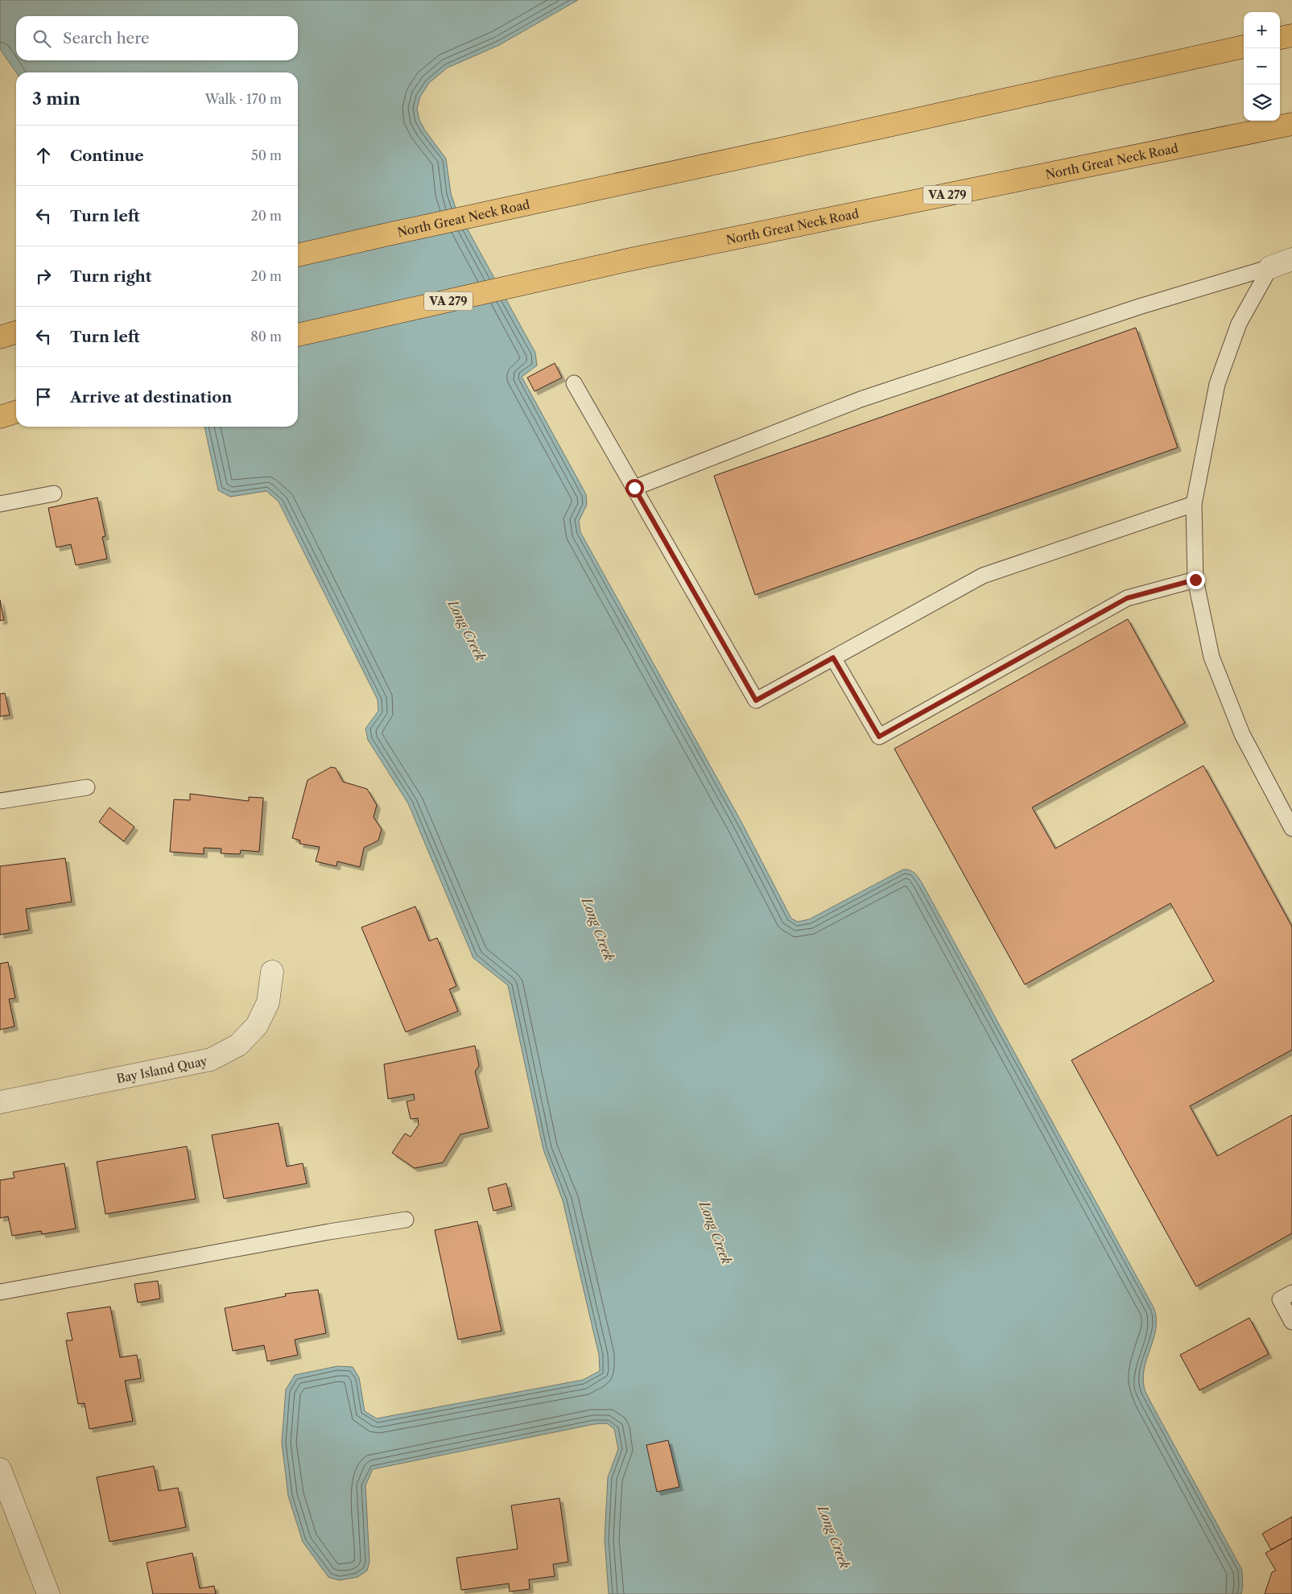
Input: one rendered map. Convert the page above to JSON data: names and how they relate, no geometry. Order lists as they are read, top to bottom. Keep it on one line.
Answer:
{"streets":{"main road":["North Great Neck Road","VA 279"],"street":["Bay Island Quay"]},"water":["Long Creek"],"page":{"map_buttons":["+","−"],"search":"Search here","heading":["3 min","Walk · 170 m"],"list":[["Continue","50 m"],["Turn left","20 m"],["Turn right","20 m"],["Turn left","80 m"],"Arrive at destination"]}}
